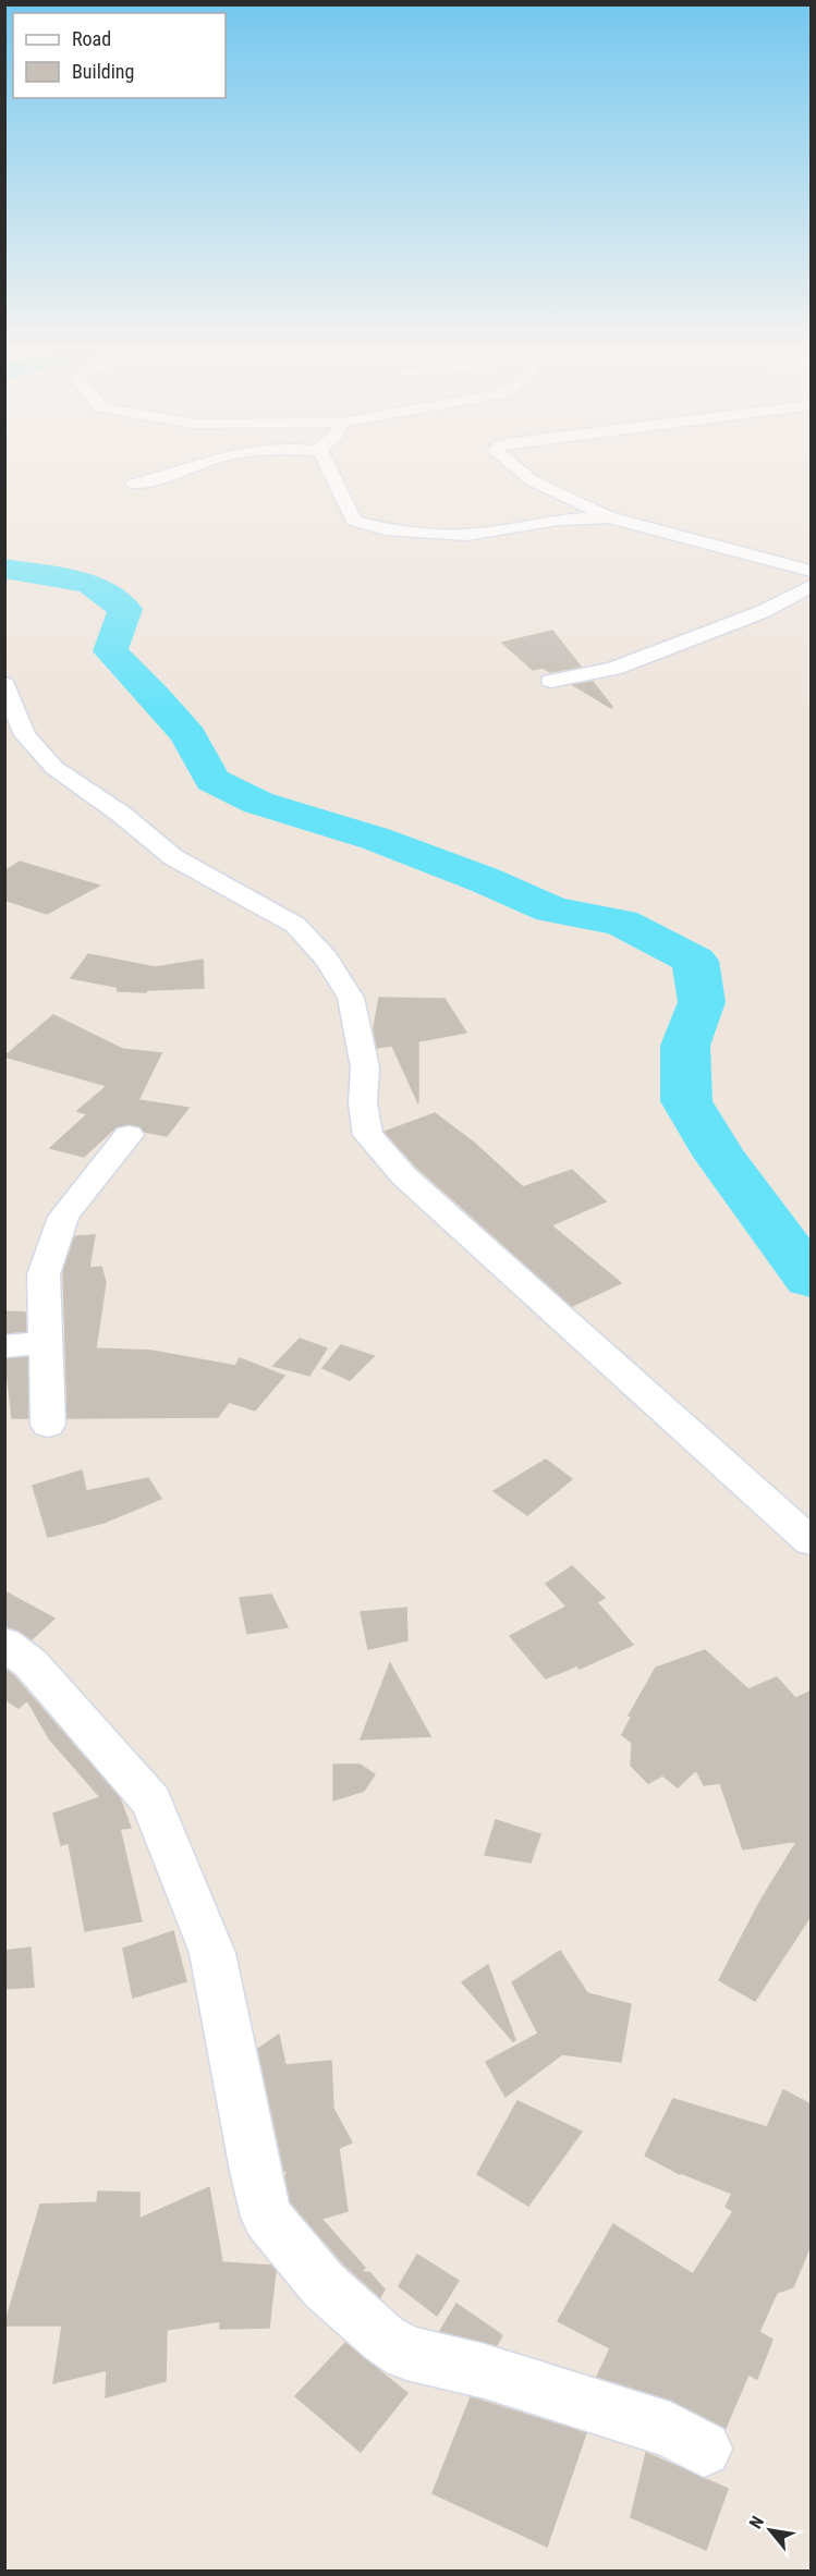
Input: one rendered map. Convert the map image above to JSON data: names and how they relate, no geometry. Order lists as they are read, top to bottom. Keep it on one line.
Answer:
{"legend":["Road","Building"],"north":"top left"}
